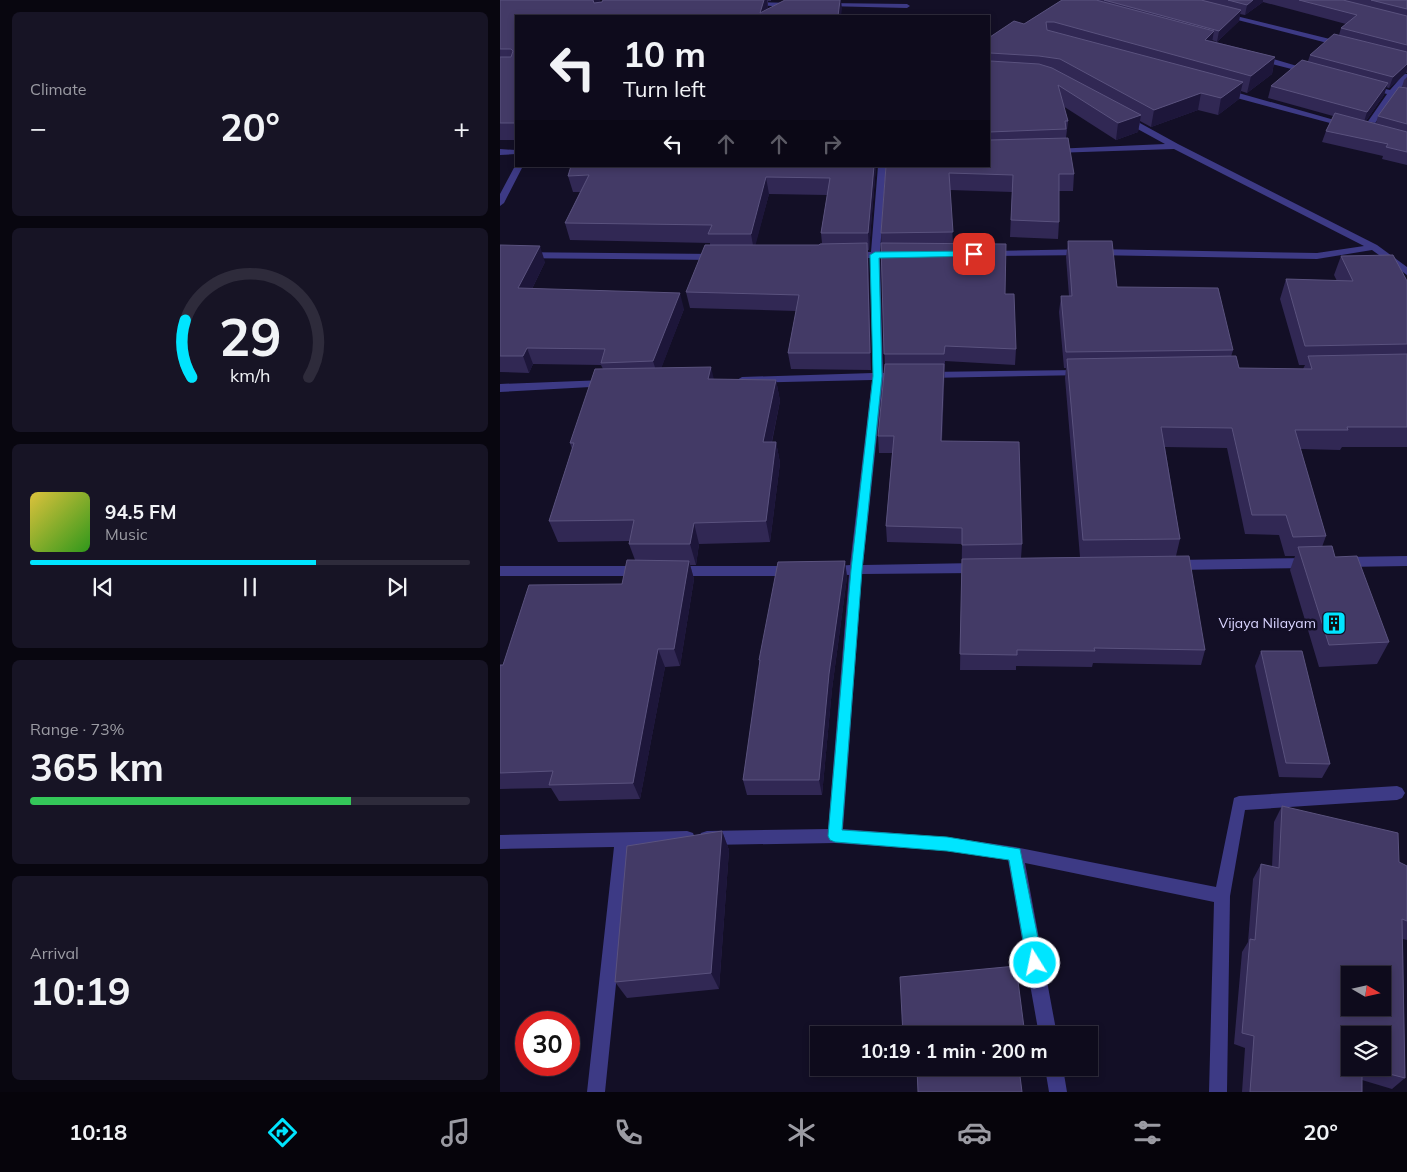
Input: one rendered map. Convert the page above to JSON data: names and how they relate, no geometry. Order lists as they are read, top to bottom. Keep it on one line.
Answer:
{"places":{"building":["Vijaya Nilayam"]},"north":"right","page":{"tile":["Climate",["Range · 73%","365 km"],["Arrival","10:19"]],"turn":["10 m","Turn left"],"heat":["−","20°","+"],"song":["94.5 FM","Music"],"limit":"30","trip":"10:19 · 1 min · 200 m","tabs":["10:18","20°"],"gauge":["29","km/h"]}}
